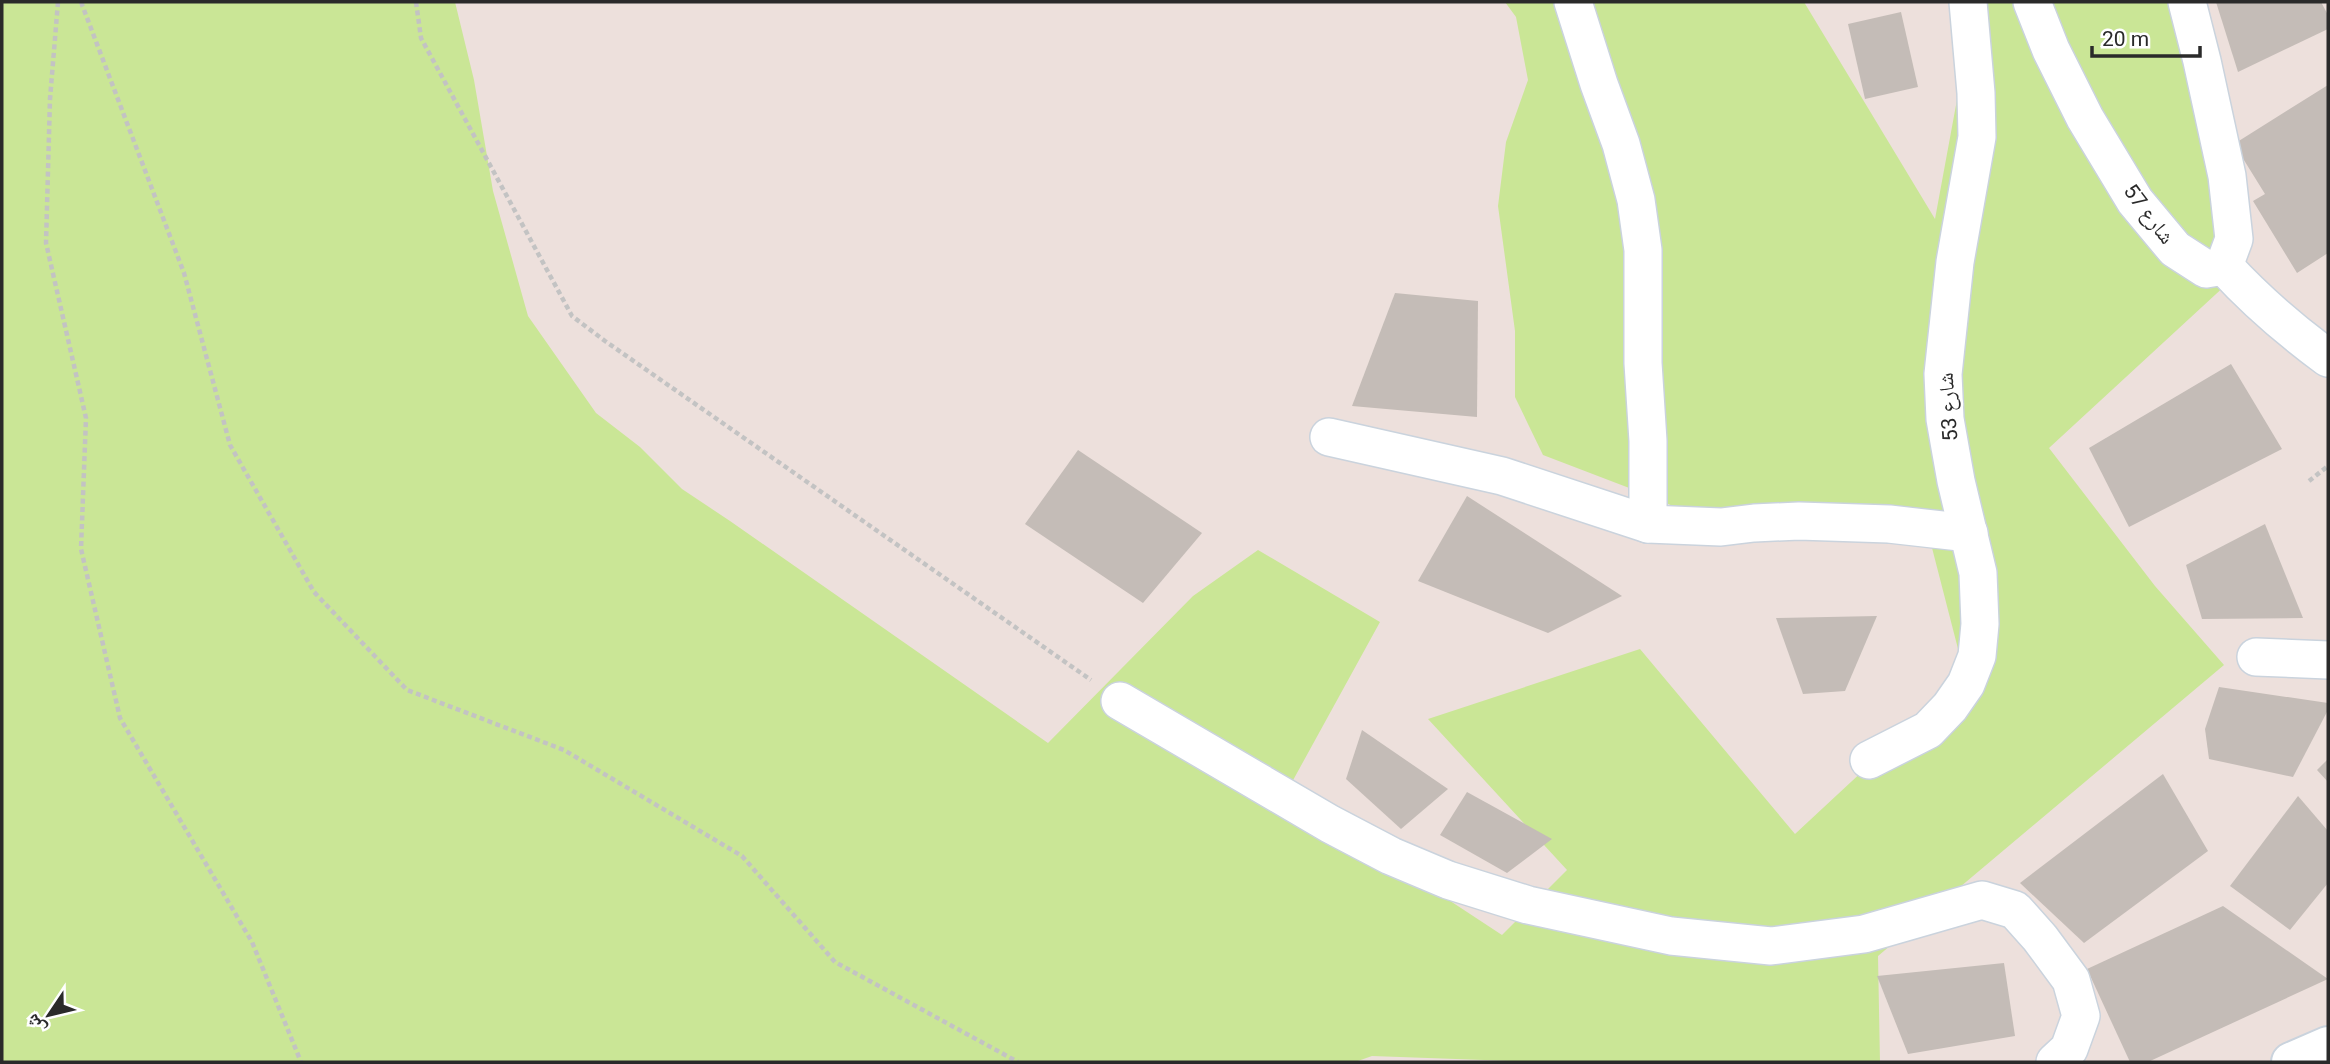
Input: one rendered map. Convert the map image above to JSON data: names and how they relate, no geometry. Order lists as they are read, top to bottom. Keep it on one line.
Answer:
{"streets":{"street":["شارع 57","شارع 53"]},"scale_bar":"20 m","north":"bottom left"}
